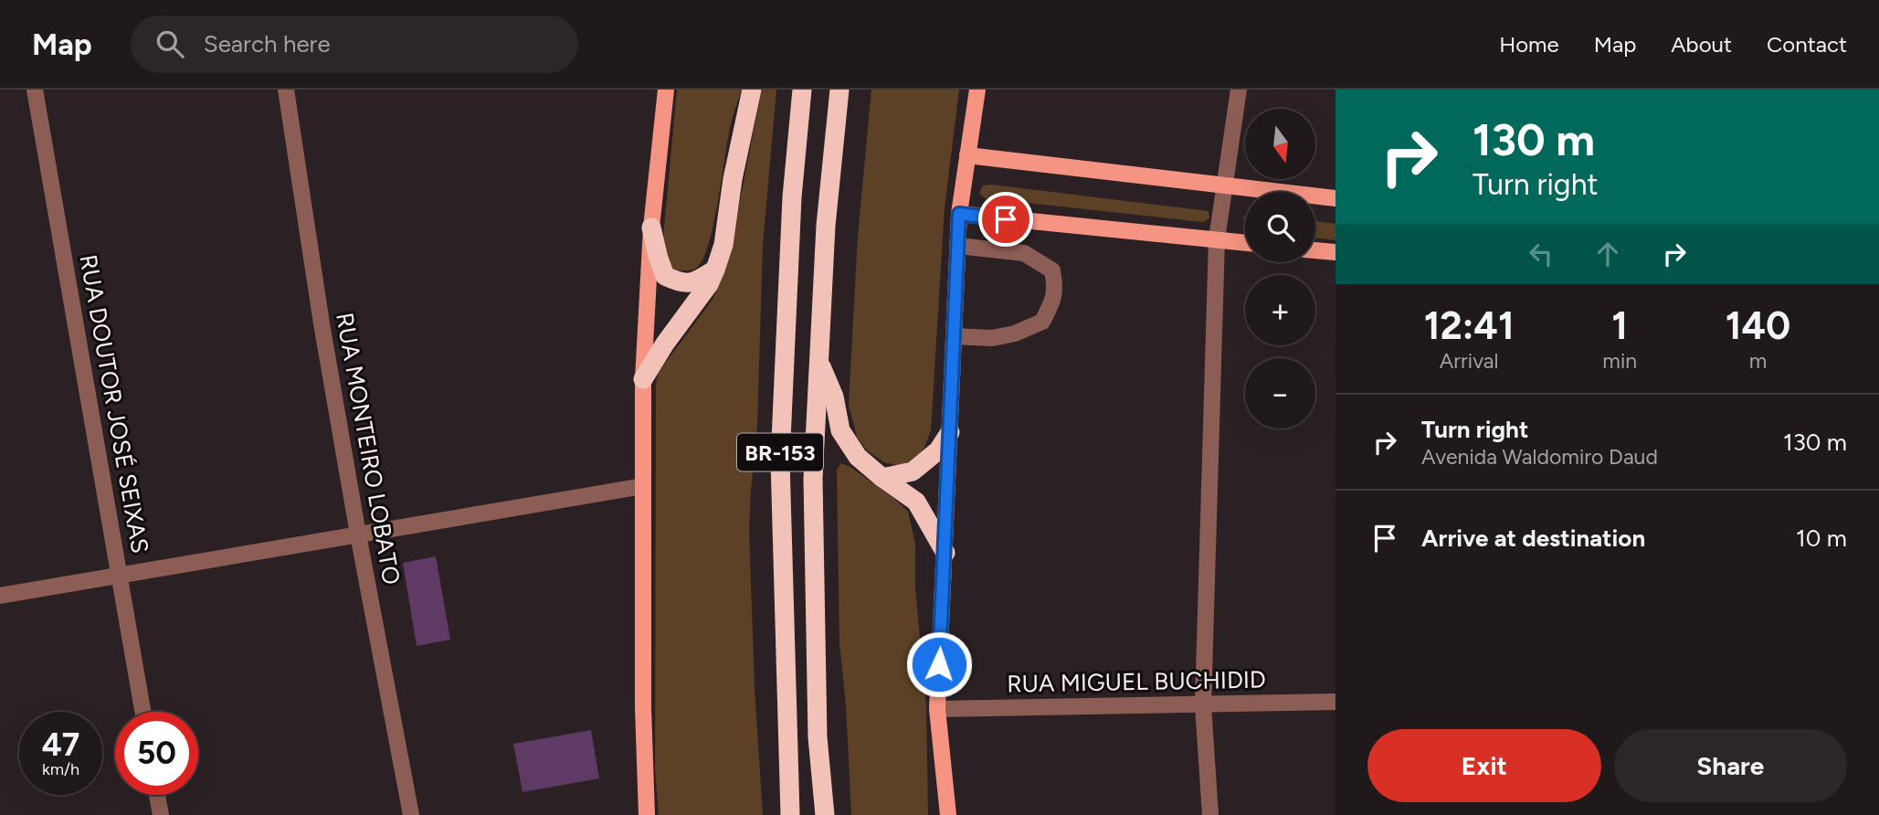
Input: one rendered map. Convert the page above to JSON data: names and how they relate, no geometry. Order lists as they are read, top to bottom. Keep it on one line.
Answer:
{"streets":{"highway":["BR-153"],"street":["RUA DOUTOR JOSÉ SEIXAS","RUA MONTEIRO LOBATO","RUA MIGUEL BUCHIDID"]},"north":"bottom","page":{"header":"Map","search":"Search here","nav":["Home","Map","About","Contact"],"turn":["130 m","Turn right"],"map_buttons":["+","−"],"eta":["12:41","Arrival","1","min","140","m"],"list":[{"name":"Turn right","note":"Avenida Waldomiro Daud","value":"130 m"},{"name":"Arrive at destination","value":"10 m"}],"speed":"47 km/h","limit":"50","buttons":["Exit","Share"]}}
